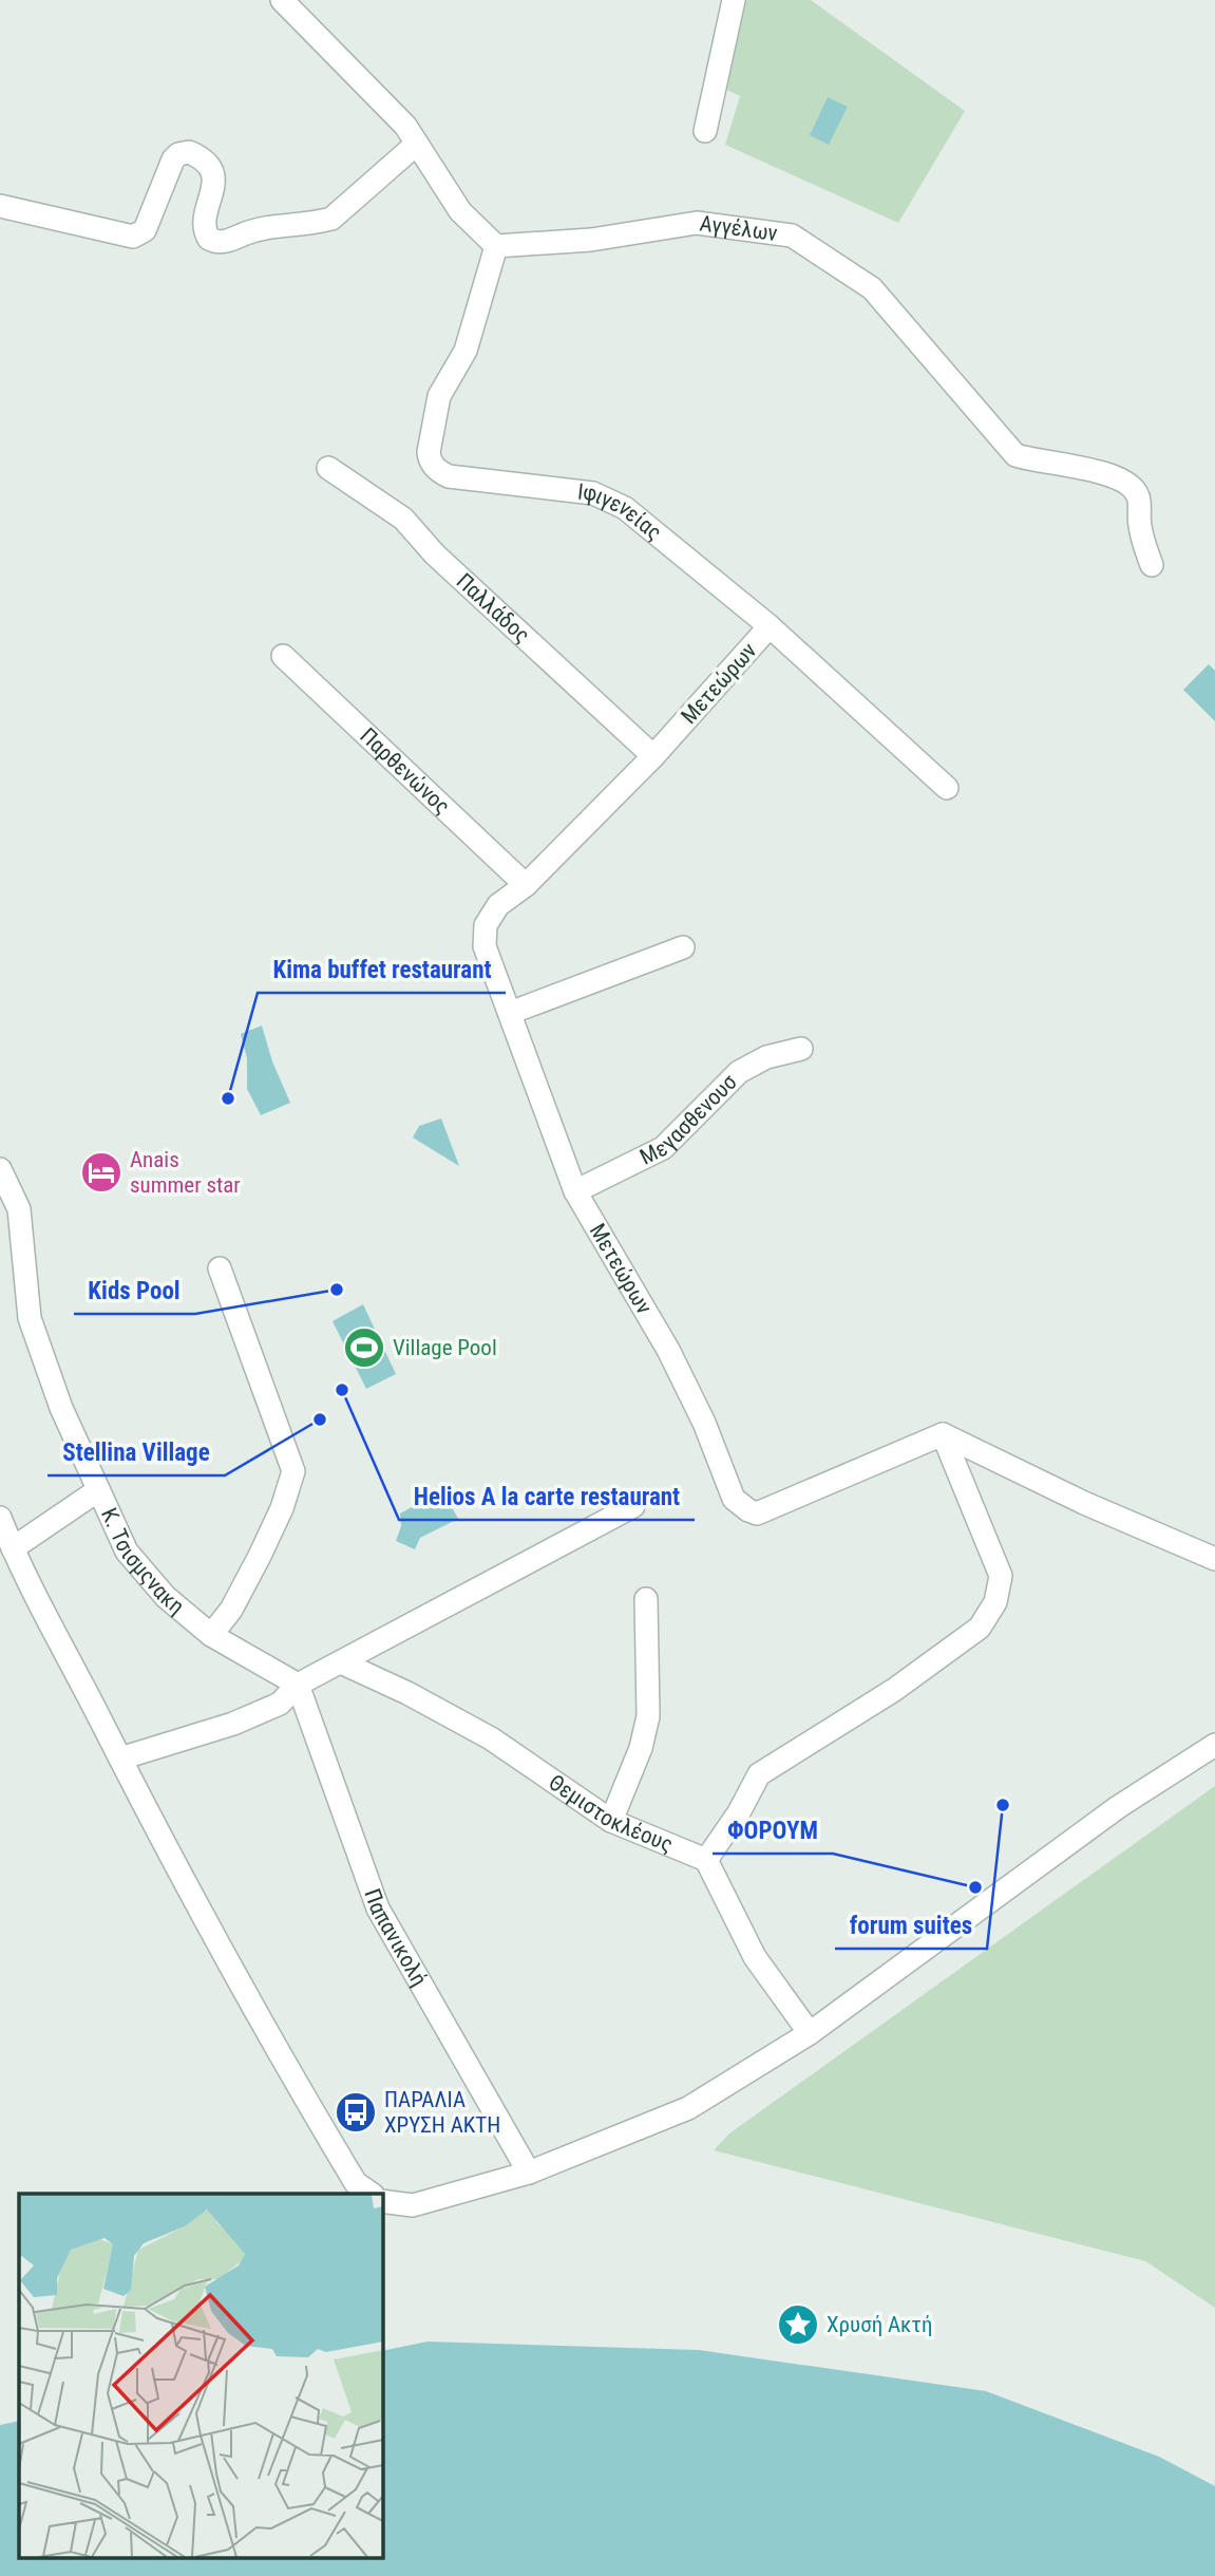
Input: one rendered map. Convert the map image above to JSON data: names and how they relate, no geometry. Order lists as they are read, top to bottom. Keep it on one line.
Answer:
{"streets":{"street":["Αγγέλων","Ιφιγενείας","Παλλάδος","Μετεώρων","Παρθενώνος","Μεγασθενουσ","Κ. Τσισμςνακη","Θεμιστοκλέους","Παπανικολή"]},"crossings":[["Αγγέλων","Ιφιγενείας"],["Ιφιγενείας","Μετεώρων"],["Παλλάδος","Μετεώρων"],["Μετεώρων","Παρθενώνος"],["Μετεώρων","Μεγασθενουσ"],["Κ. Τσισμςνακη","Παπανικολή"]],"places":{"other":["Kima buffet restaurant","Kids Pool","Helios A la carte restaurant","Stellina Village","forum suites","ΦΟΡΟΥΜ"],"hotel":["Anais summer star"],"sports":["Village Pool"],"bus stop":["ΠΑΡΑΛΙΑ ΧΡΥΣΗ ΑΚΤΗ"],"place":["Χρυσή Ακτή"]}}
